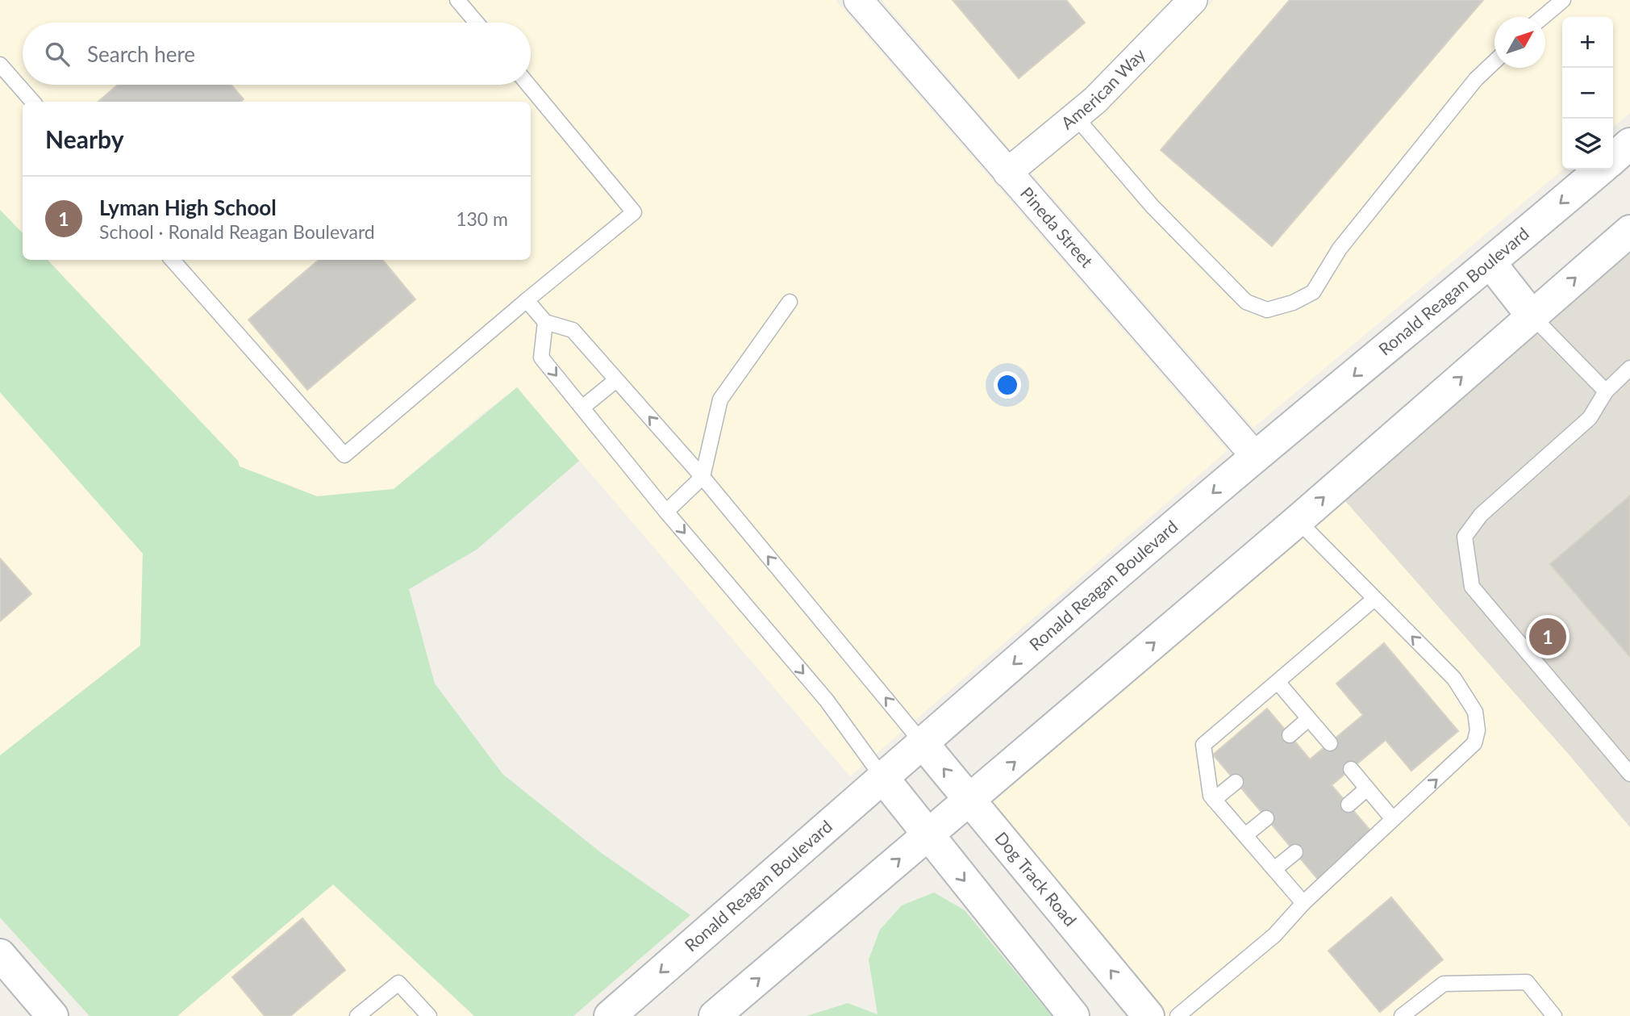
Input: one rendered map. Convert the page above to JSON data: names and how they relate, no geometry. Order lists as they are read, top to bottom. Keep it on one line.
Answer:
{"streets":{"main road":["Ronald Reagan Boulevard","Dog Track Road"],"street":["American Way","Pineda Street"]},"crossings":[["American Way","Pineda Street"],["Pineda Street","Ronald Reagan Boulevard"],["Ronald Reagan Boulevard","Dog Track Road"]],"north":"top right","page":{"map_buttons":["+","−"],"search":"Search here","heading":"Nearby","list":[{"mark":"1","name":"Lyman High School","note":"School · Ronald Reagan Boulevard","value":"130 m"}],"pins":"1"}}
